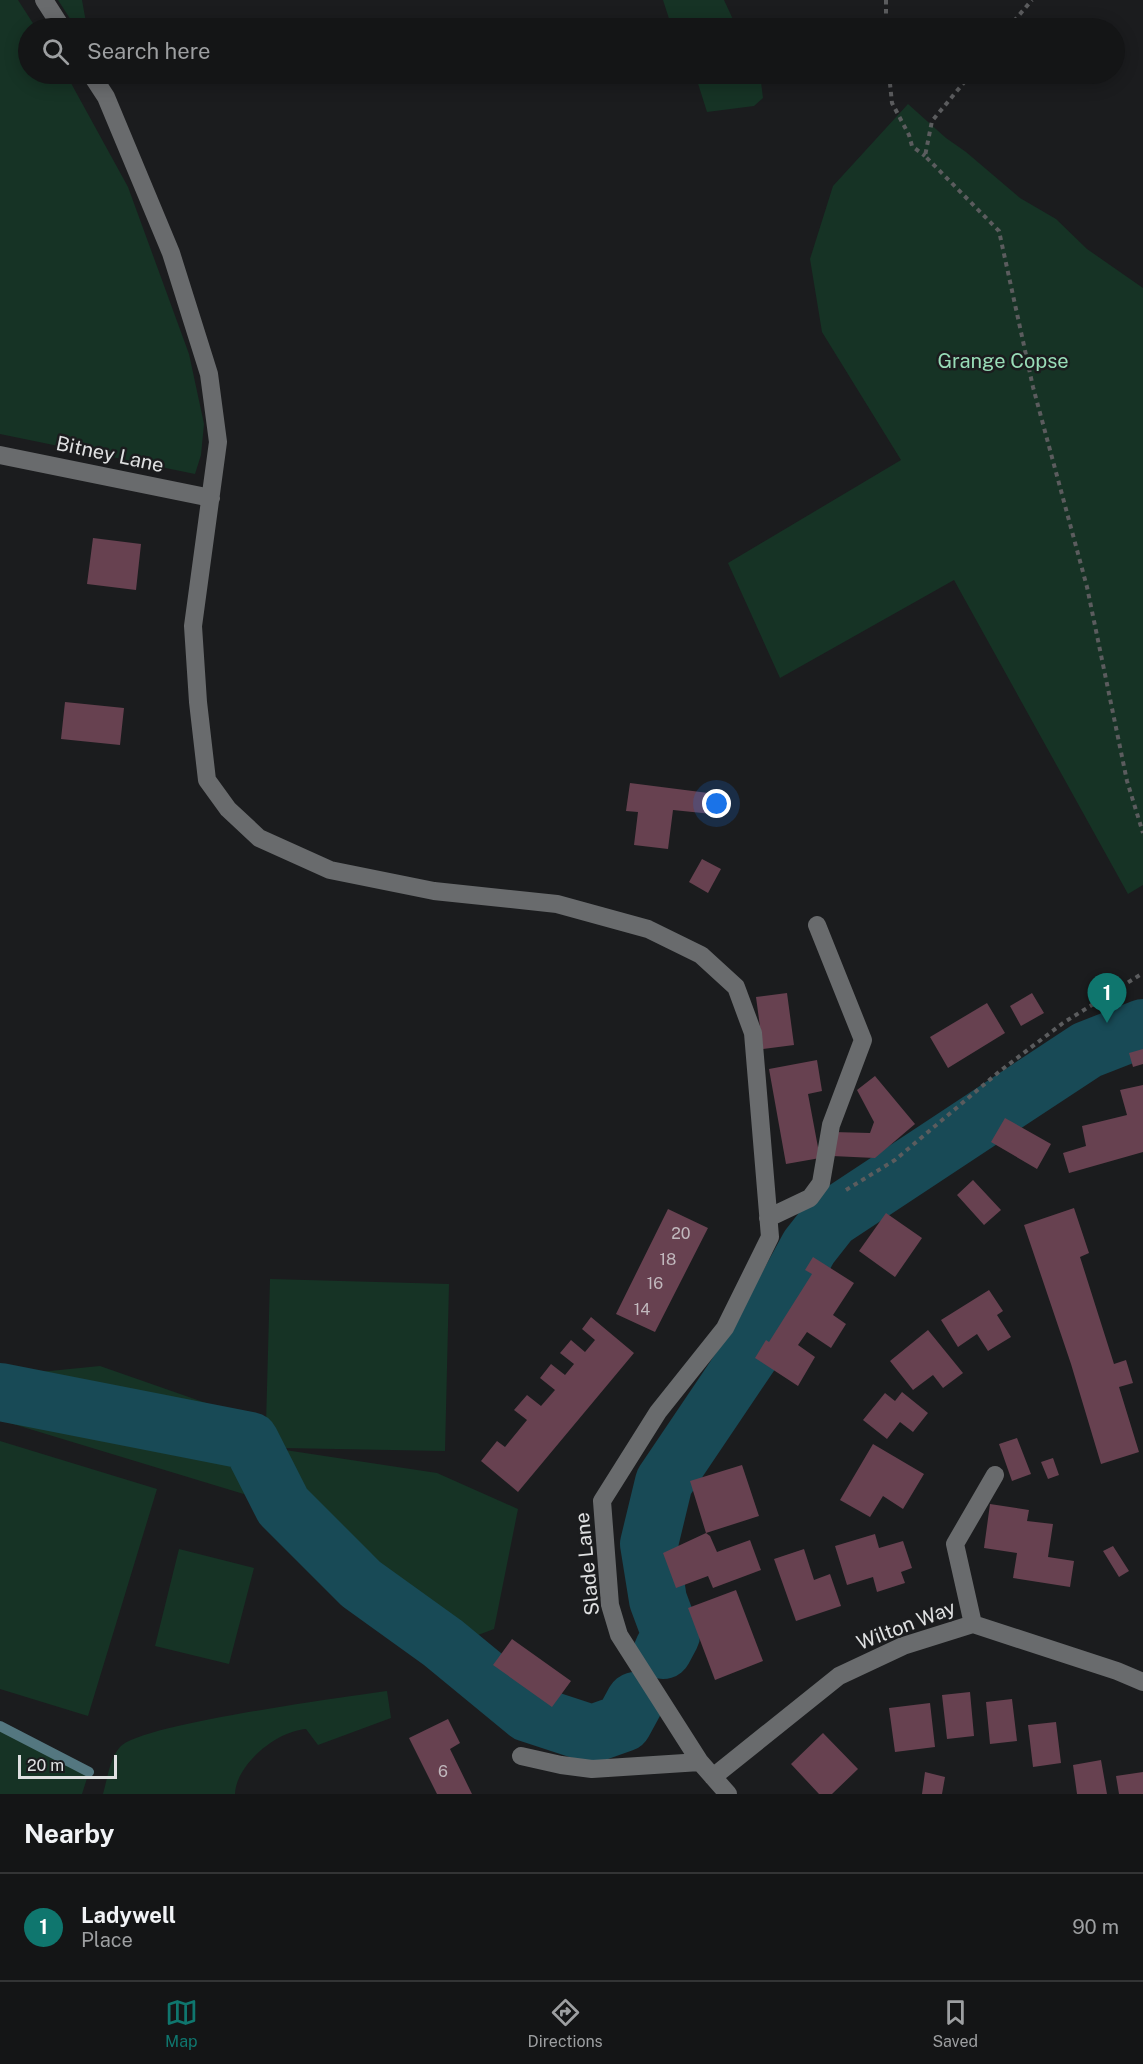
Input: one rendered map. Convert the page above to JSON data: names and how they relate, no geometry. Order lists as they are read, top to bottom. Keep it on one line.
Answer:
{"streets":{"street":["Bitney Lane","Slade Lane","Wilton Way"]},"crossings":[["Slade Lane","Wilton Way"]],"parks":["Grange Copse"],"house_numbers":["20","18","16","14","6"],"scale_bar":"20 m","page":{"search":"Search here","pins":"1","scale":"20 m","heading":"Nearby","list":[{"mark":"1","name":"Ladywell","note":"Place","value":"90 m"}],"nav":["Map","Directions","Saved"]}}
